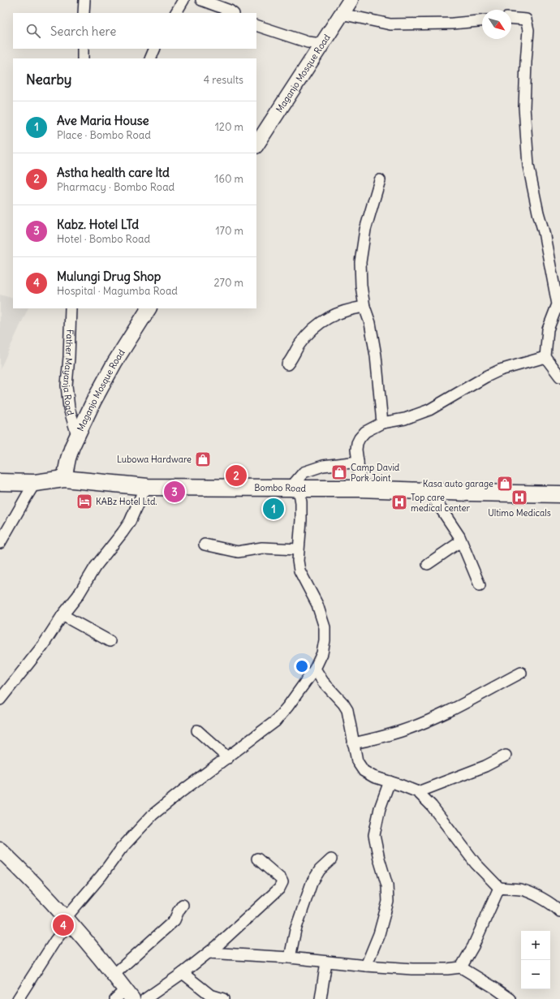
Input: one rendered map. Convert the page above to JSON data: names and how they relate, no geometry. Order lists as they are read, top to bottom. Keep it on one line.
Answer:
{"streets":{"main road":["Bombo Road"],"street":["Maganjo Mosque Road","Father Mayanja Road"]},"crossings":[["Maganjo Mosque Road","Father Mayanja Road"],["Maganjo Mosque Road","Bombo Road"]],"places":{"shop":["Lubowa Hardware","Camp David Pork Joint","Kasa auto garage"],"hospital":["Ultimo Medicals","Top care medical center"],"hotel":["KABz Hotel Ltd."]},"north":"bottom right","page":{"search":"Search here","heading":["Nearby","4 results"],"list":[{"mark":"1","name":"Ave Maria House","note":"Place · Bombo Road","value":"120 m"},{"mark":"2","name":"Astha health care ltd","note":"Pharmacy · Bombo Road","value":"160 m"},{"mark":"3","name":"Kabz. Hotel LTd","note":"Hotel · Bombo Road","value":"170 m"},{"mark":"4","name":"Mulungi Drug Shop","note":"Hospital · Magumba Road","value":"270 m"}],"pins":["2","3","1","4"],"map_buttons":["+","−"]}}
